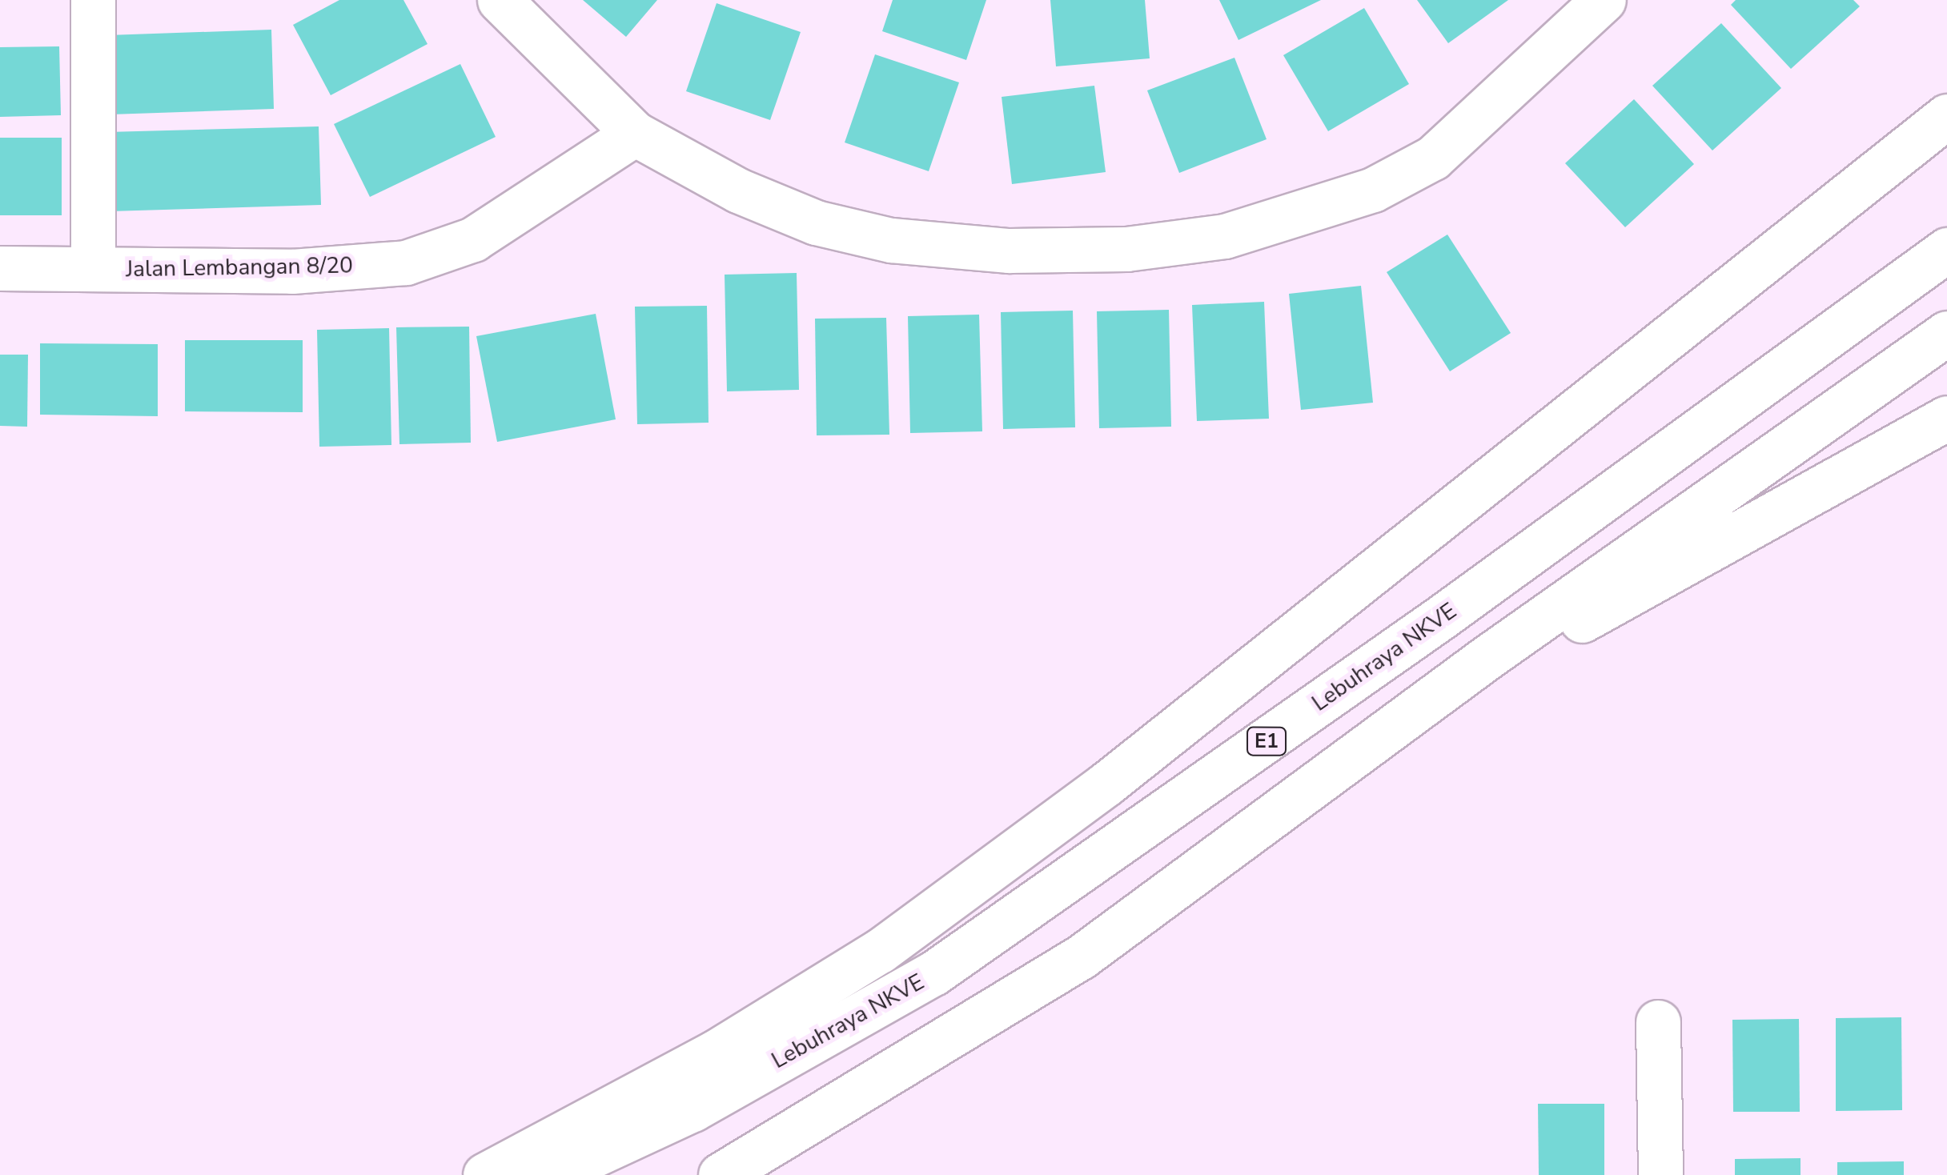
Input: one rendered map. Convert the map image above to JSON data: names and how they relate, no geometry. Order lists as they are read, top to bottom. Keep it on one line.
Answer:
{"streets":{"main road":["Jalan Lembangan 8/20","Lebuhraya NKVE","E1"]}}
